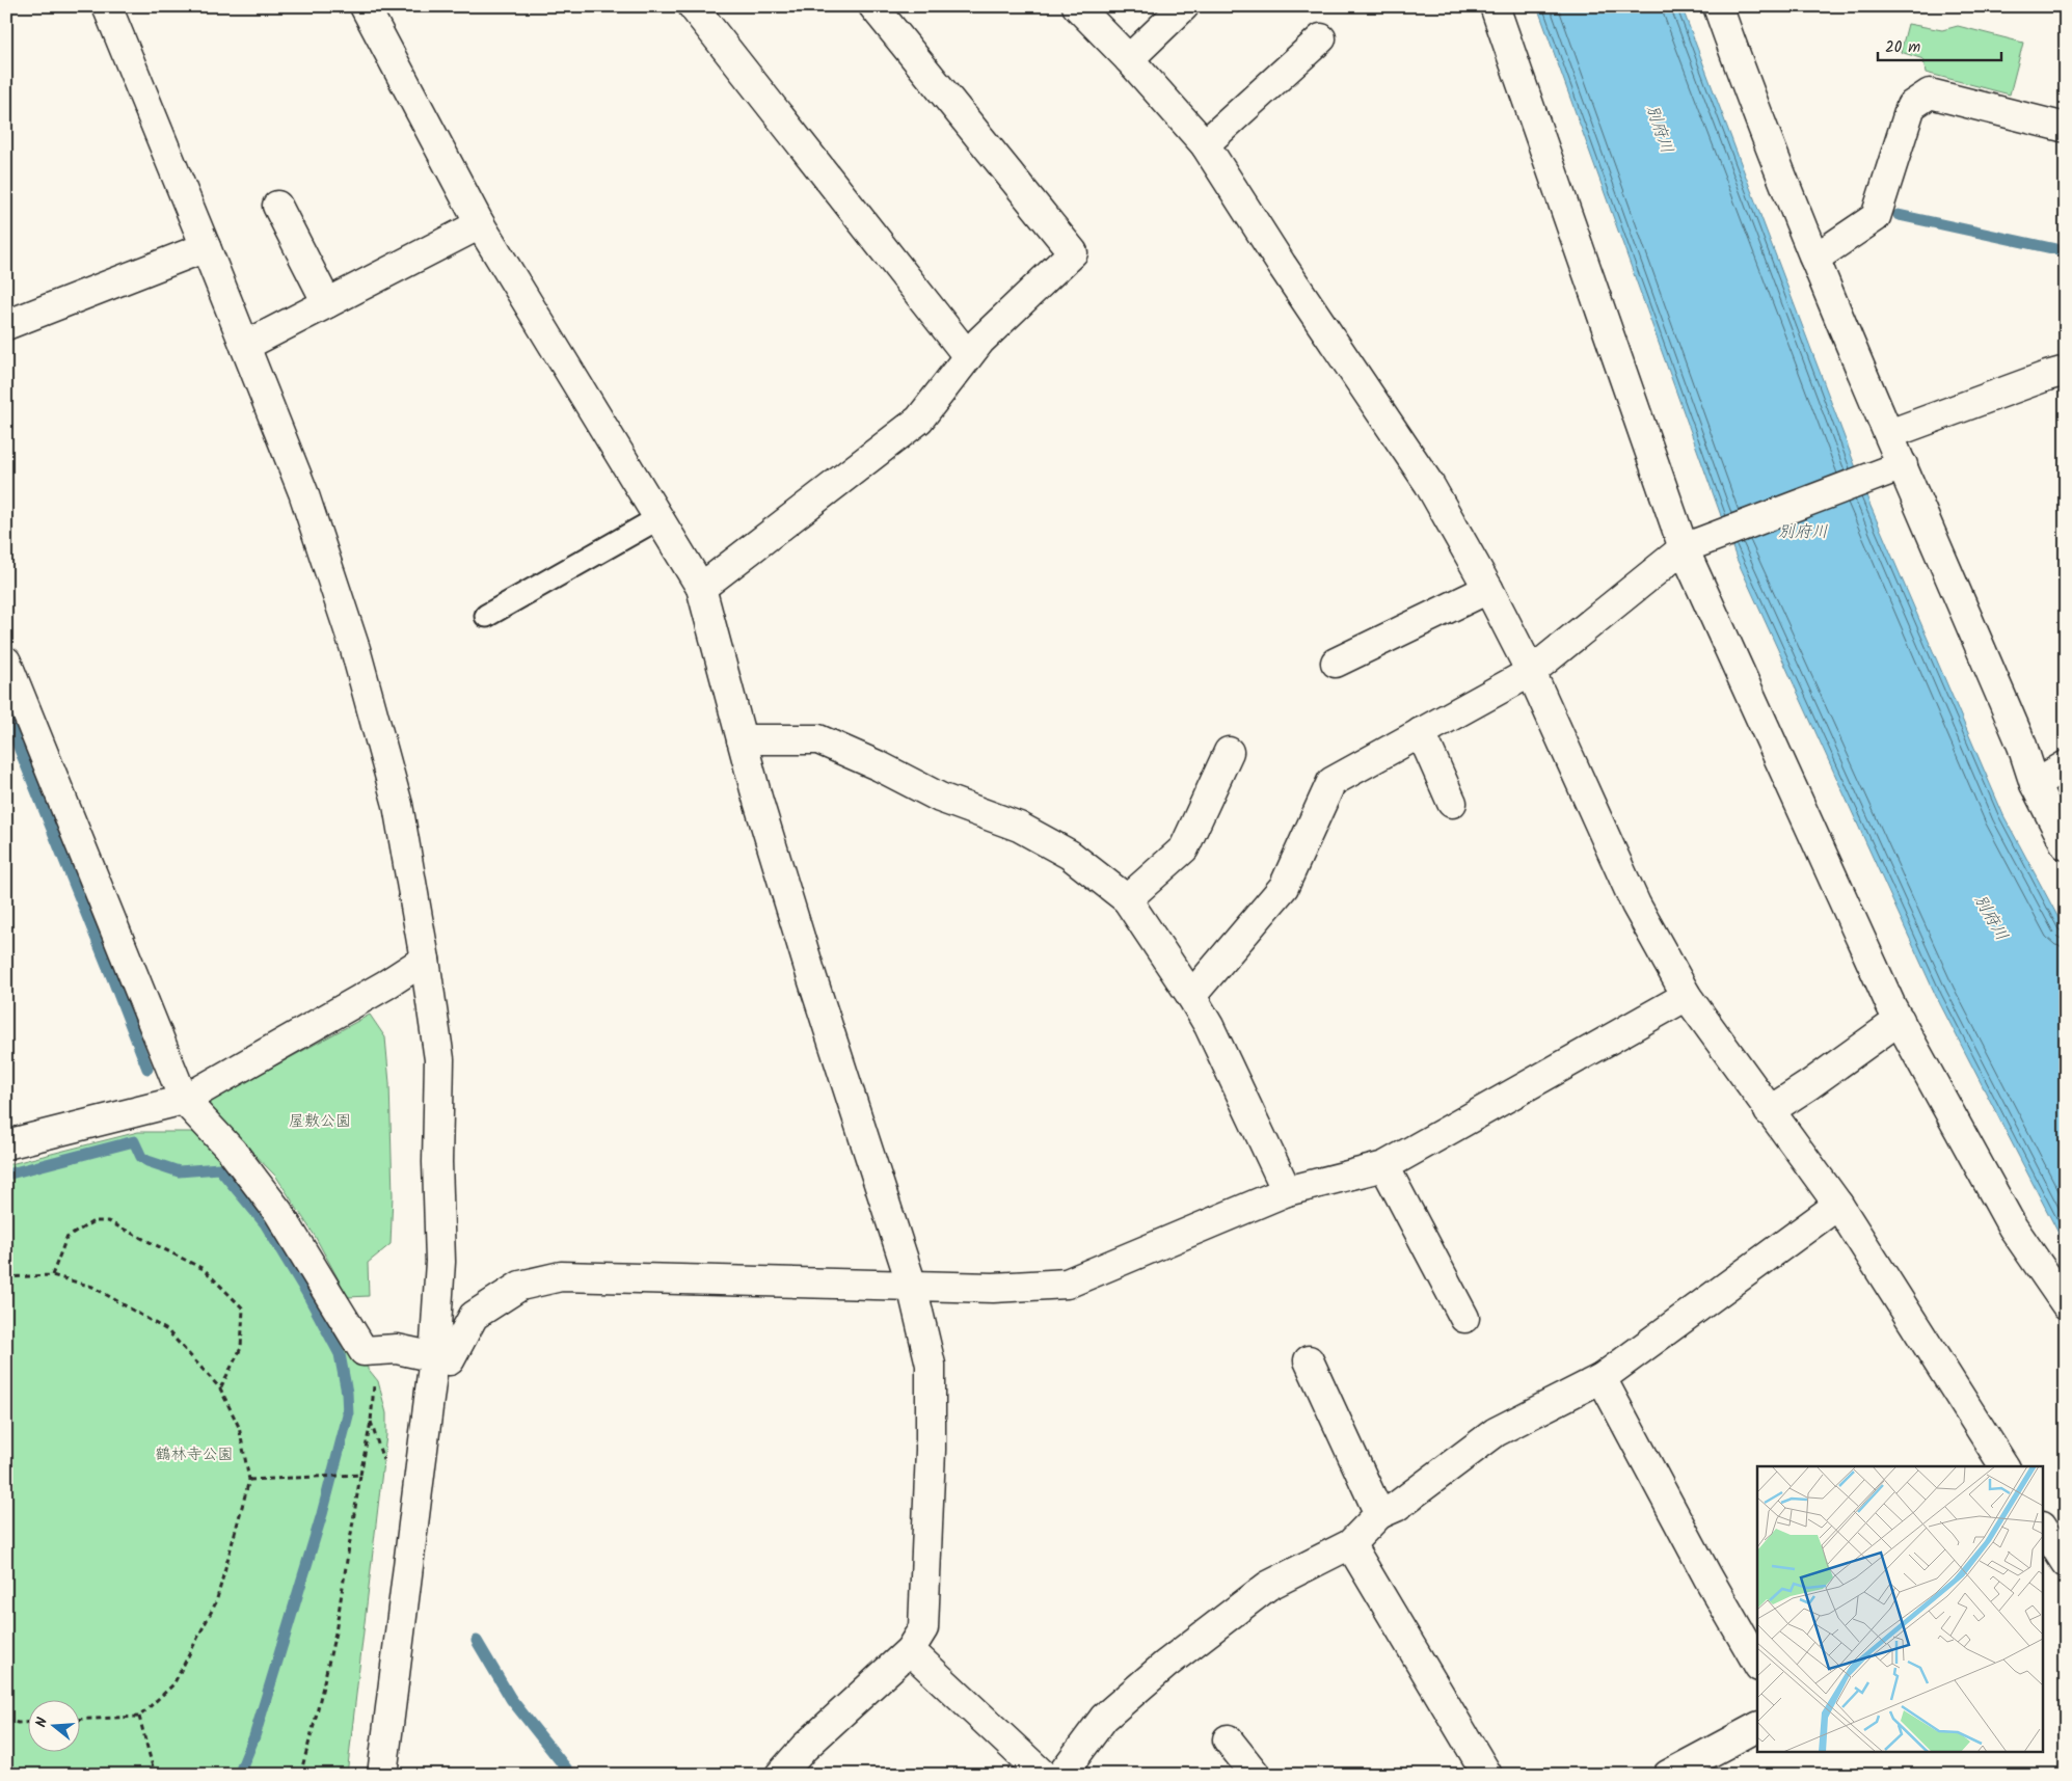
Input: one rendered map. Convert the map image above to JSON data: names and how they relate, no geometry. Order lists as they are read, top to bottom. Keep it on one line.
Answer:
{"water":["別府川"],"parks":["屋敷公園","鶴林寺公園"],"scale_bar":"20 m","north":"left"}
